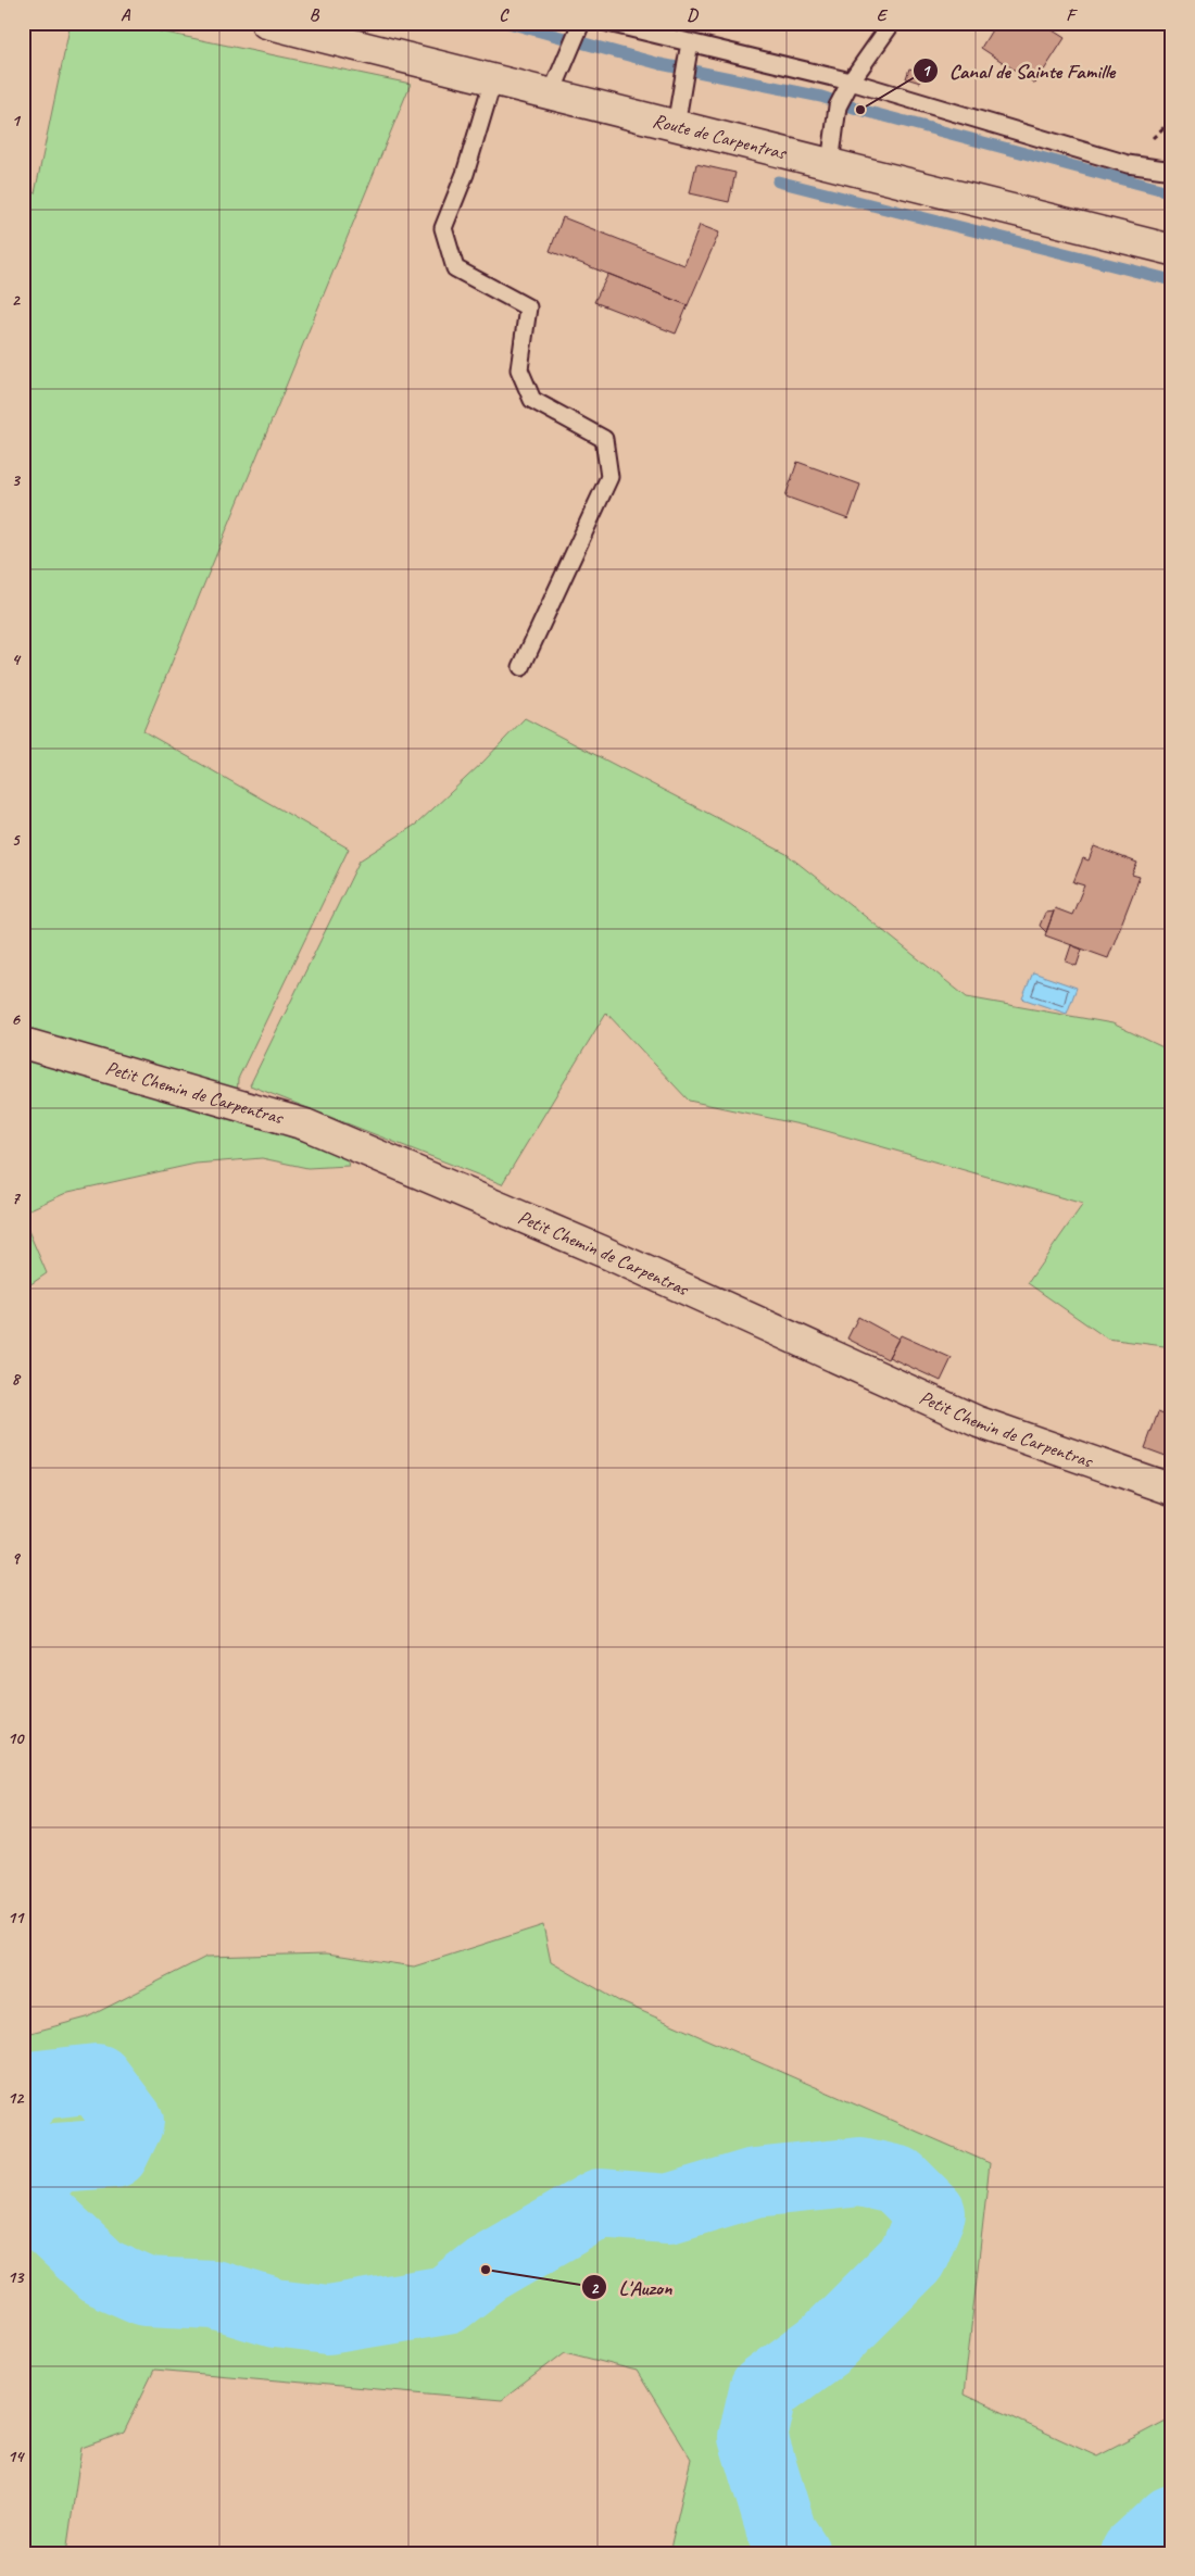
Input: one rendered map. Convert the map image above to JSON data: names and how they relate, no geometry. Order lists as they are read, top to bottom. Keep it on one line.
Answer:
{"streets":{"street":["Route de Carpentras","Petit Chemin de Carpentras"]},"places":["Canal de Sainte Famille","L'Auzon"],"grid":{"columns":["A","B","C","D","E","F"],"rows":["1","2","3","4","5","6","7","8","9","10","11","12","13","14"]}}
